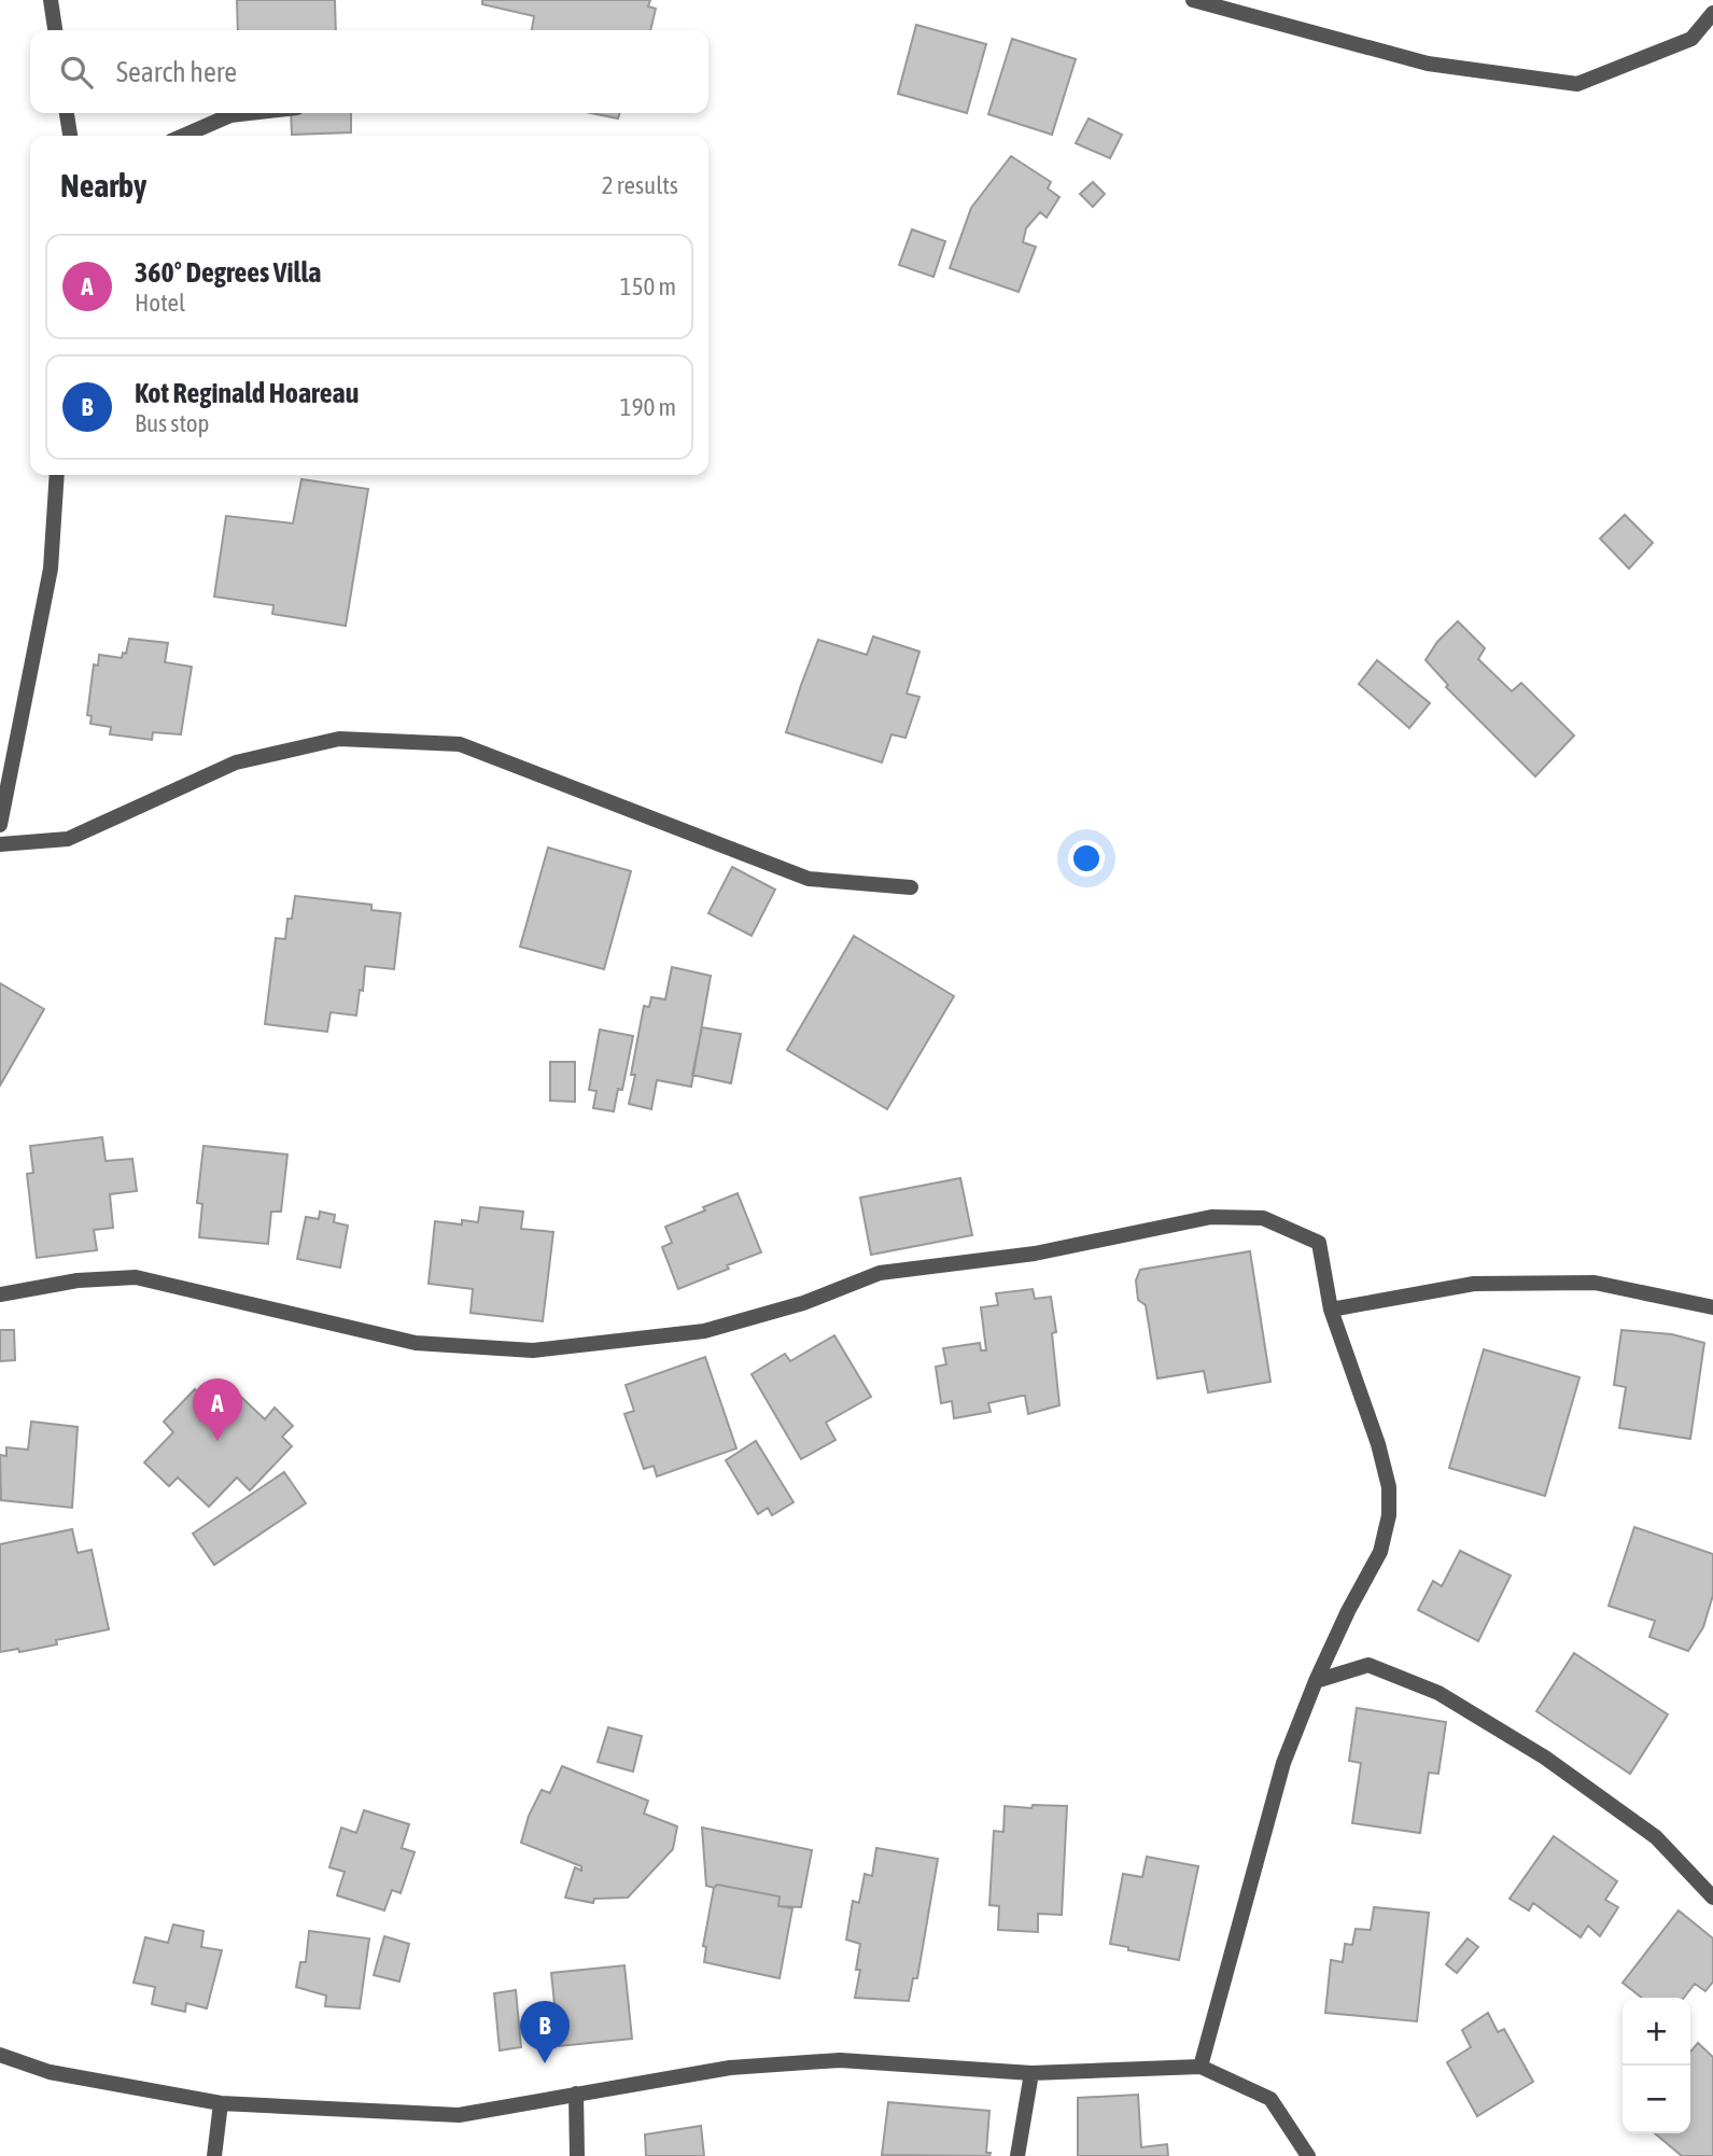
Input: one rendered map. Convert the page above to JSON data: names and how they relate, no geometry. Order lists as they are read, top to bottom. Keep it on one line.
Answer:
{"page":{"search":"Search here","heading":["Nearby","2 results"],"list":[{"mark":"A","name":"360° Degrees Villa","note":"Hotel","value":"150 m"},{"mark":"B","name":"Kot Reginald Hoareau","note":"Bus stop","value":"190 m"}],"pins":["A","B"],"map_buttons":["+","−"]}}
